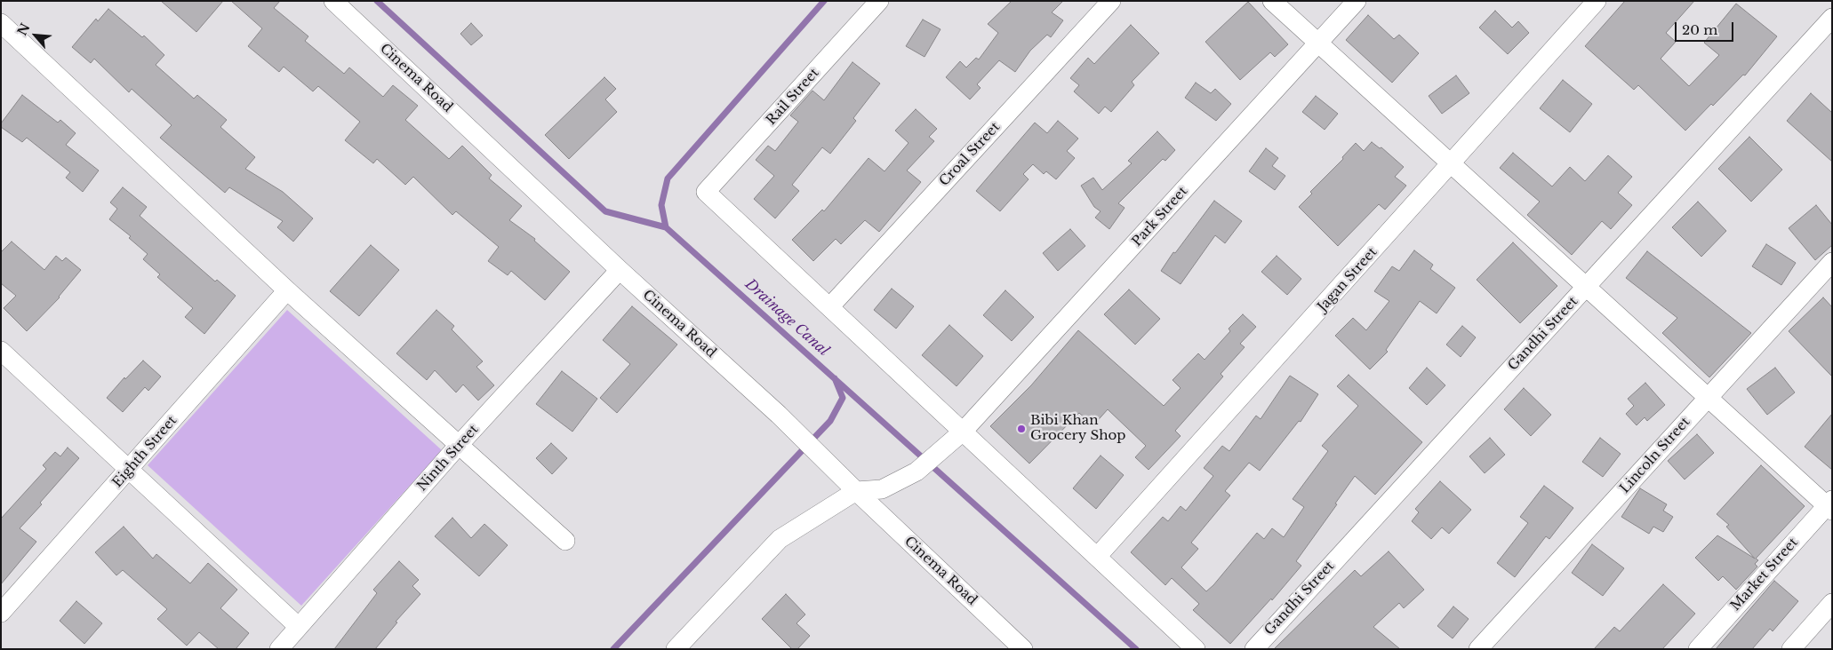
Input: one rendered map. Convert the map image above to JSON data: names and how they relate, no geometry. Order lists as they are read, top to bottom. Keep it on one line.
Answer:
{"streets":{"street":["Cinema Road","Rail Street","Croal Street","Park Street","Jagan Street","Gandhi Street","Eighth Street","Lincoln Street","Ninth Street","Market Street"]},"crossings":[["Cinema Road","Park Street"],["Cinema Road","Ninth Street"],["Rail Street","Croal Street"]],"water":["Drainage Canal"],"places":["Bibi Khan Grocery Shop"],"scale_bar":"20 m","north":"top left"}
